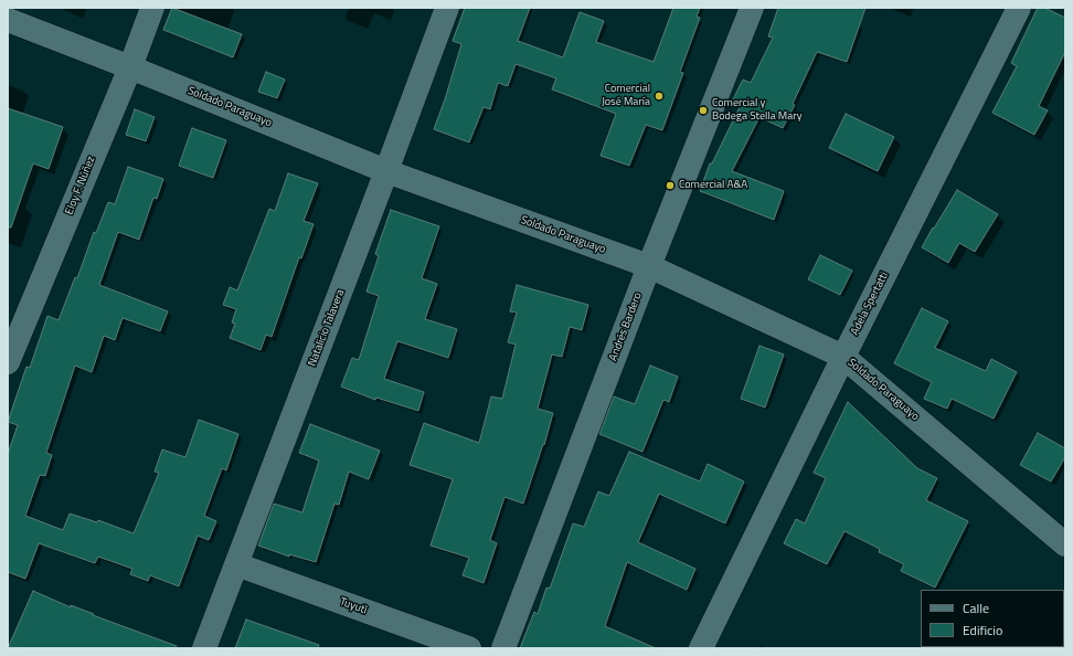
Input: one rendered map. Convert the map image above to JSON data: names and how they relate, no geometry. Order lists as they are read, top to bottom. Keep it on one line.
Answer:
{"streets":{"street":["Soldado Paraguayo","Eloy F. Núñez","Adela Spertatti","Andrés Bardero","Natalicio Talavera","Tuyutì"]},"crossings":[["Soldado Paraguayo","Eloy F. Núñez"],["Soldado Paraguayo","Adela Spertatti"],["Soldado Paraguayo","Andrés Bardero"],["Soldado Paraguayo","Natalicio Talavera"],["Natalicio Talavera","Tuyutì"]],"places":["Comercial José María","Comercial y Bodega Stella Mary","Comercial A&A"],"legend":["Calle","Edificio"]}
